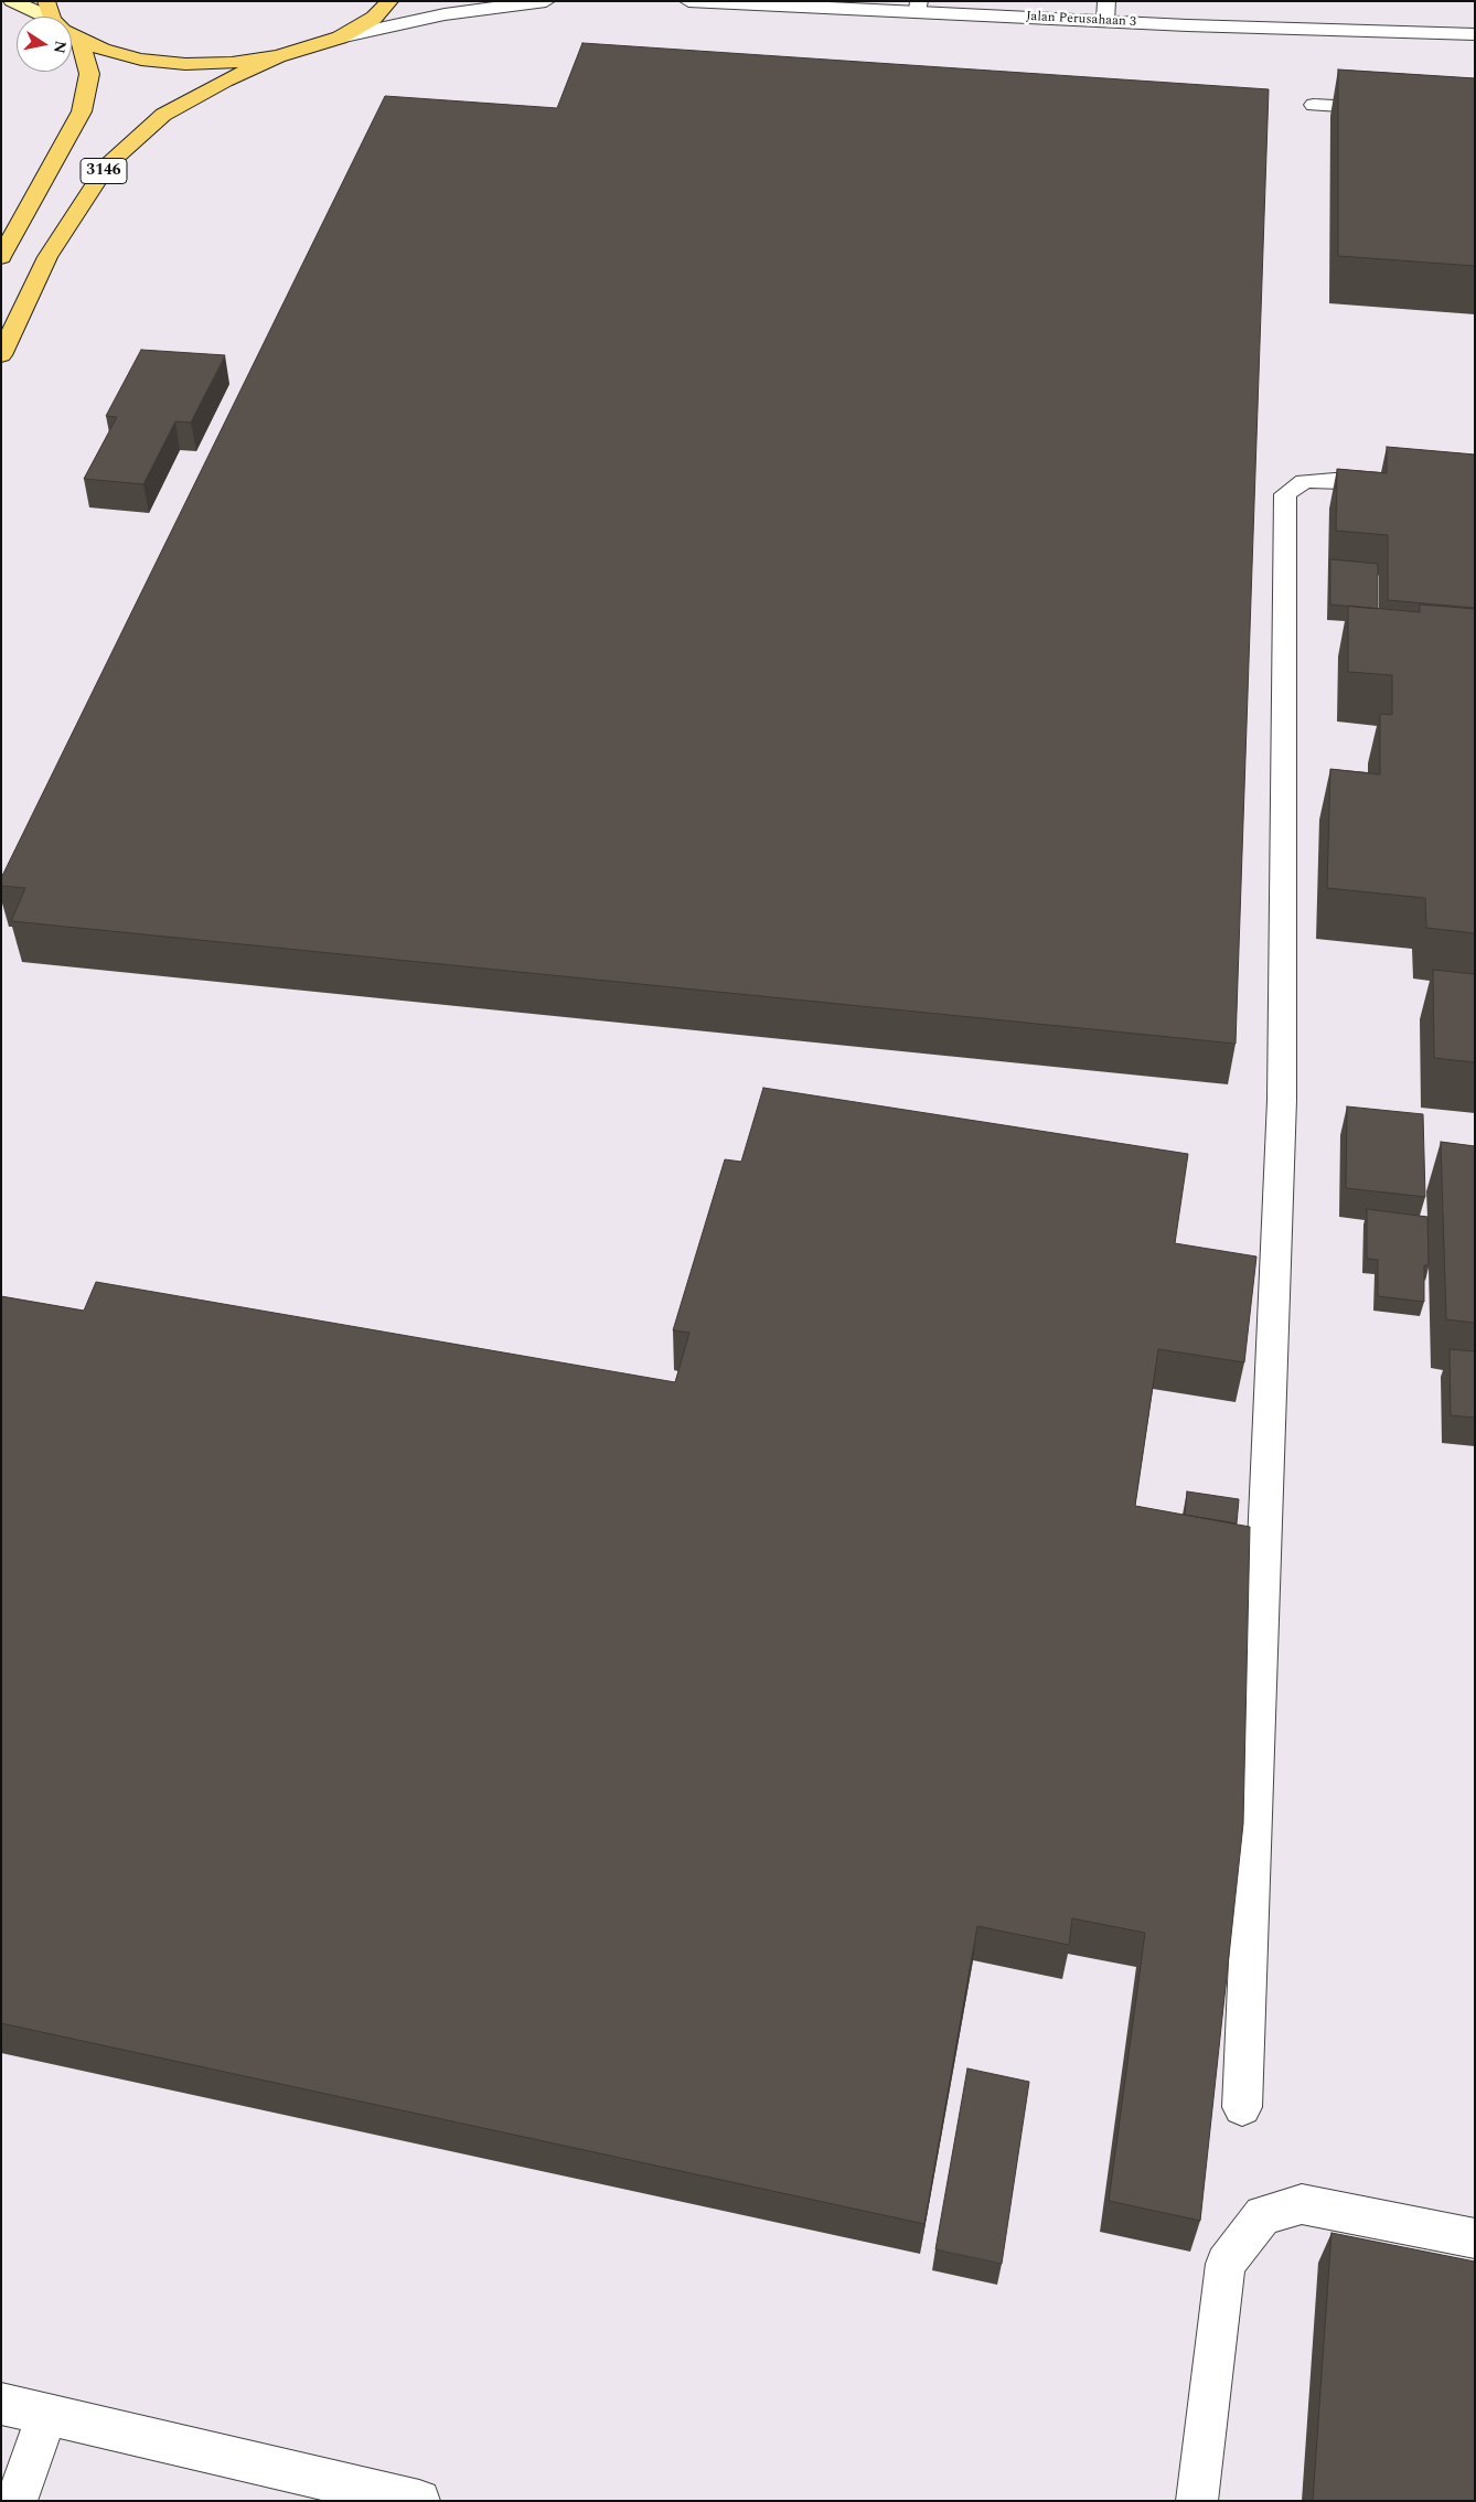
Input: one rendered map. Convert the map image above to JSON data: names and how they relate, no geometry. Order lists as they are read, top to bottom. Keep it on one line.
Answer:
{"streets":{"main road":["3146"],"street":["Jalan Perusahaan 3"]},"north":"right"}
